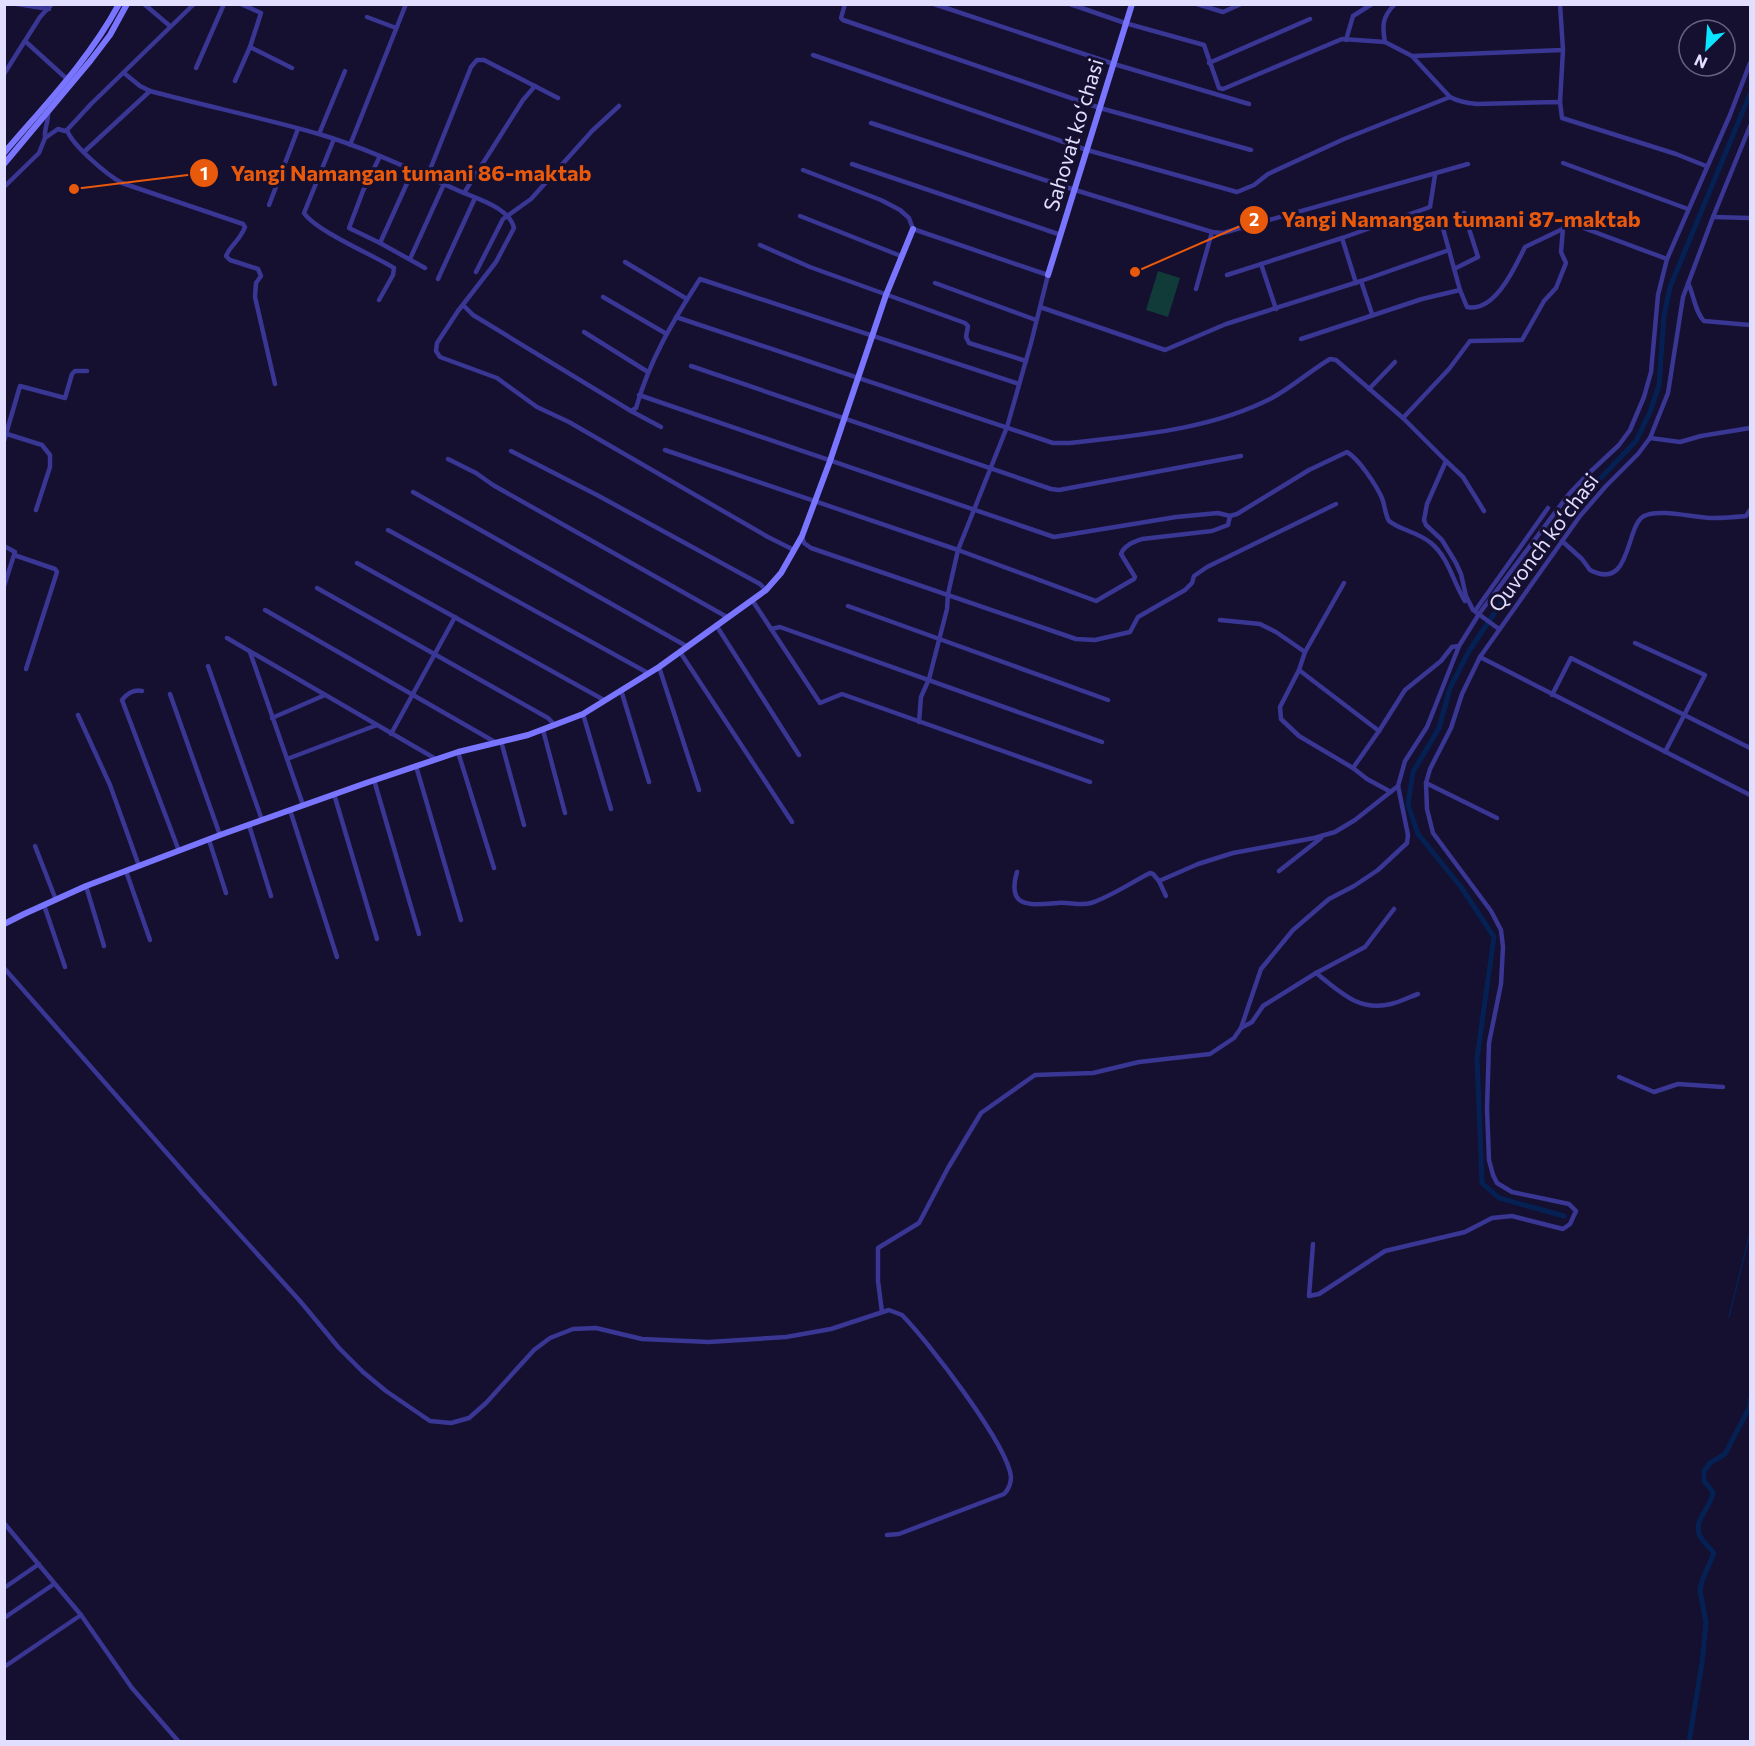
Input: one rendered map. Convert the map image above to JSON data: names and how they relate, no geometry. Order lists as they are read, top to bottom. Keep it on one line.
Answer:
{"streets":{"street":["Sahovat koʻchasi","Quvonch koʻchasi"]},"places":["Yangi Namangan tumani 86-maktab","Yangi Namangan tumani 87-maktab"],"north":"bottom left"}
